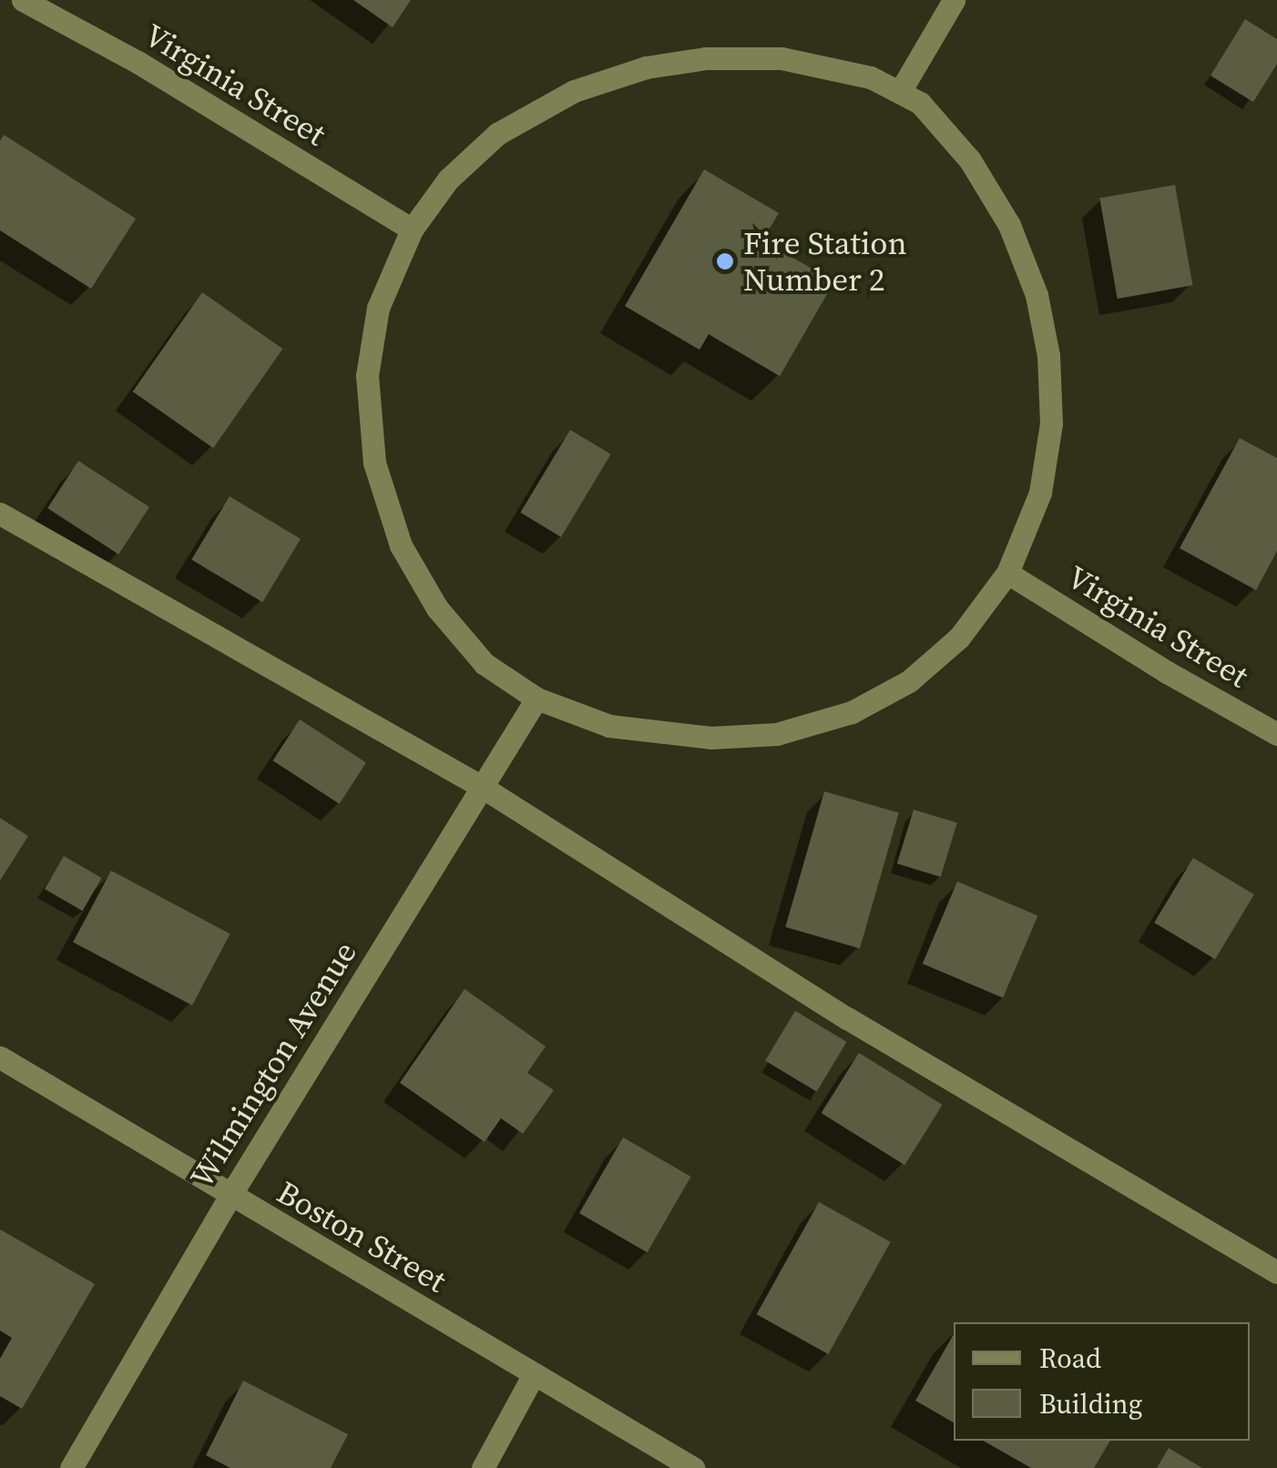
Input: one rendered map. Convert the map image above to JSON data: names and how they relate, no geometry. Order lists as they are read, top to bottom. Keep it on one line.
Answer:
{"streets":{"street":["Virginia Street","Wilmington Avenue","Boston Street"]},"crossings":[["Wilmington Avenue","Boston Street"]],"places":["Fire Station Number 2"],"legend":["Road","Building"]}
